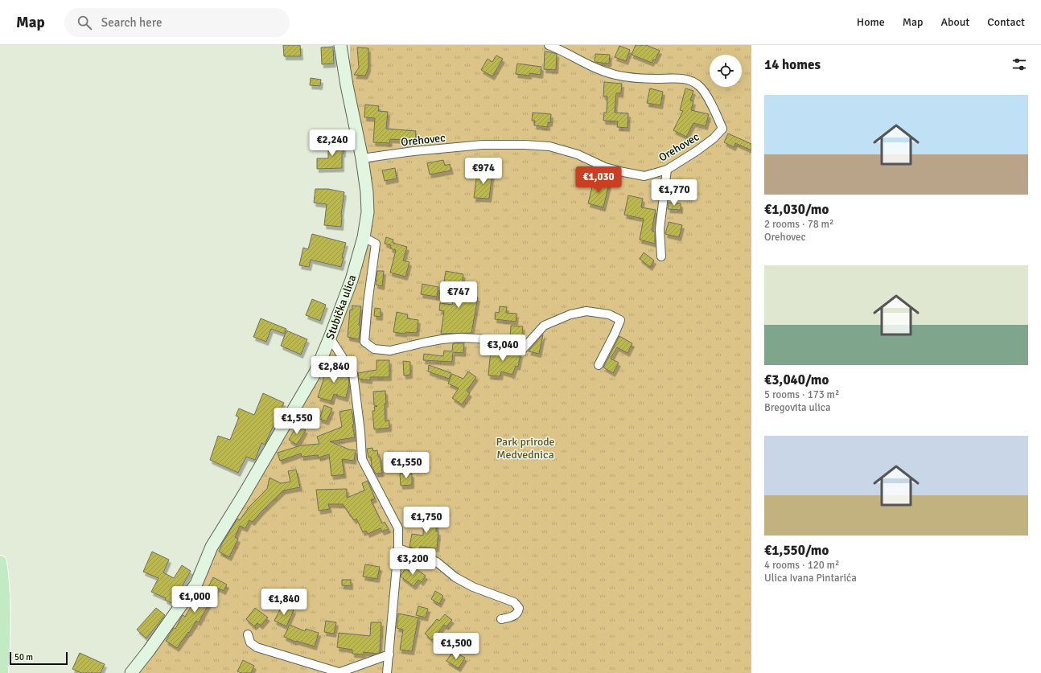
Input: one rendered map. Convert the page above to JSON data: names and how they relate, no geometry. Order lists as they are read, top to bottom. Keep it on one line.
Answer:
{"streets":{"main road":["Stubička ulica"],"street":["Orehovec"]},"crossings":[["Orehovec","Stubička ulica"]],"parks":["Park prirode Medvednica"],"scale_bar":"50 m","page":{"header":"Map","search":"Search here","nav":["Home","Map","About","Contact"],"heading":"14 homes","list":[{"name":"€1,030/mo","note":"2 rooms · 78 m² · Orehovec"},{"name":"€3,040/mo","note":"5 rooms · 173 m² · Bregovita ulica"},{"name":"€1,550/mo","note":"4 rooms · 120 m² · Ulica Ivana Pintarića"}],"price":["€2,240","€974","€1,030","€1,770","€747","€3,040","€2,840","€1,550","€1,550","€1,750","€3,200","€1,000","€1,840","€1,500"],"scale":"50 m"}}
